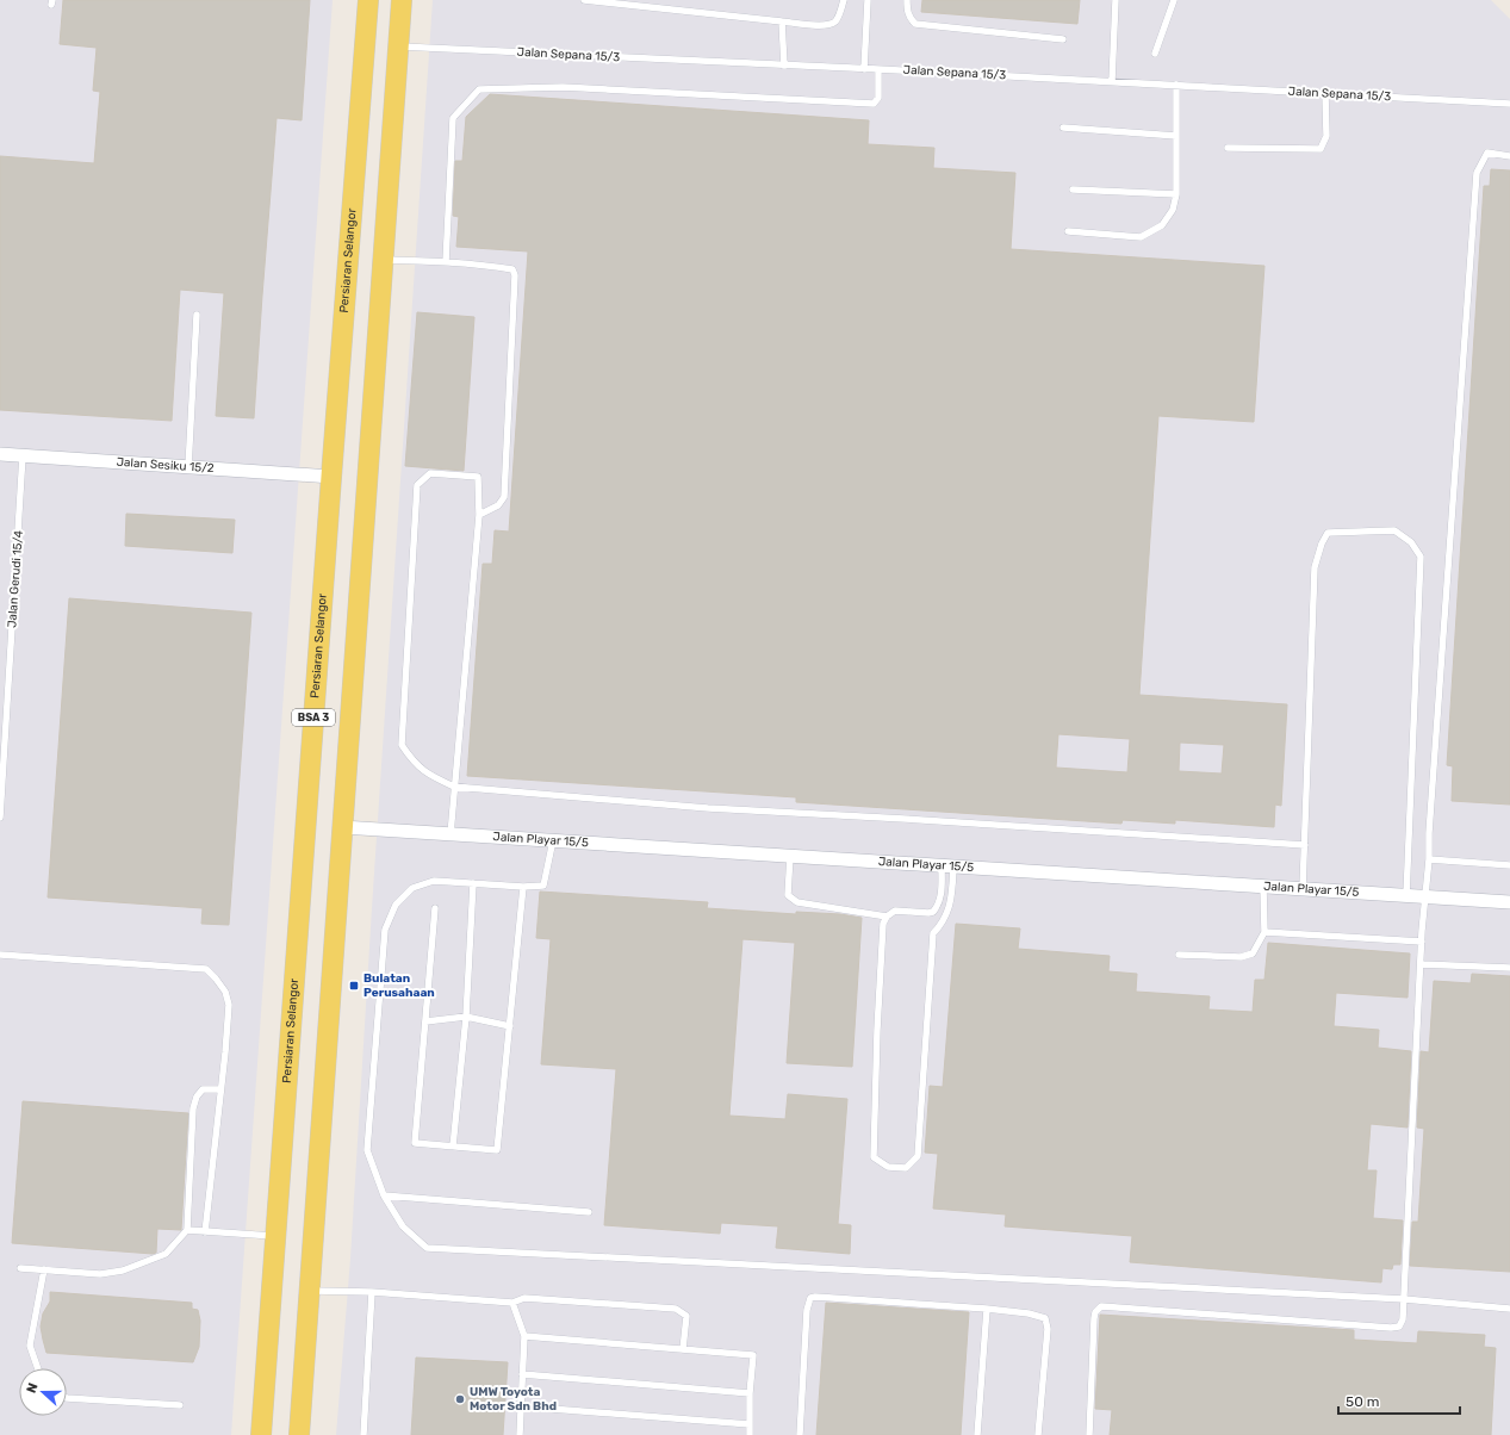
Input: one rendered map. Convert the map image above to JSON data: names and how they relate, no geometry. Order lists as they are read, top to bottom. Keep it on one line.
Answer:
{"streets":{"main road":["Persiaran Selangor","BSA 3"],"street":["Jalan Sesiku 15/2","Jalan Playar 15/5"],"lane":["Jalan Sepana 15/3","Jalan Gerudi 15/4"]},"crossings":[["Jalan Sepana 15/3","BSA 3"],["Persiaran Selangor","Jalan Sesiku 15/2"],["Jalan Sesiku 15/2","Jalan Gerudi 15/4"],["BSA 3","Jalan Playar 15/5"]],"places":{"transit":["Bulatan Perusahaan"],"other":["UMW Toyota Motor Sdn Bhd"]},"scale_bar":"50 m","north":"left"}
